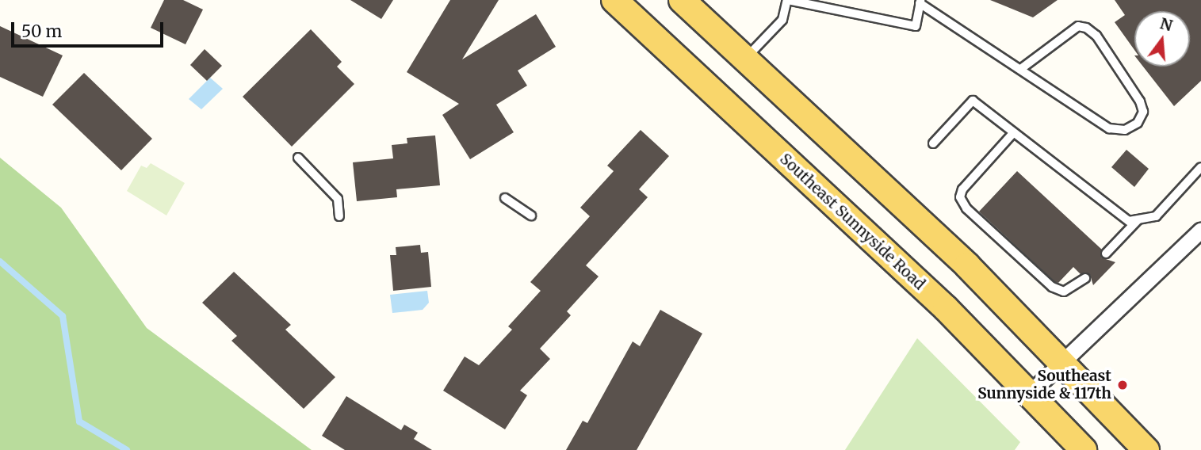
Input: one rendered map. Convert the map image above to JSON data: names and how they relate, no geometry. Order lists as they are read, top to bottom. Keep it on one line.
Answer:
{"streets":{"main road":["Southeast Sunnyside Road"]},"places":["Southeast Sunnyside & 117th"],"scale_bar":"50 m","north":"top"}
